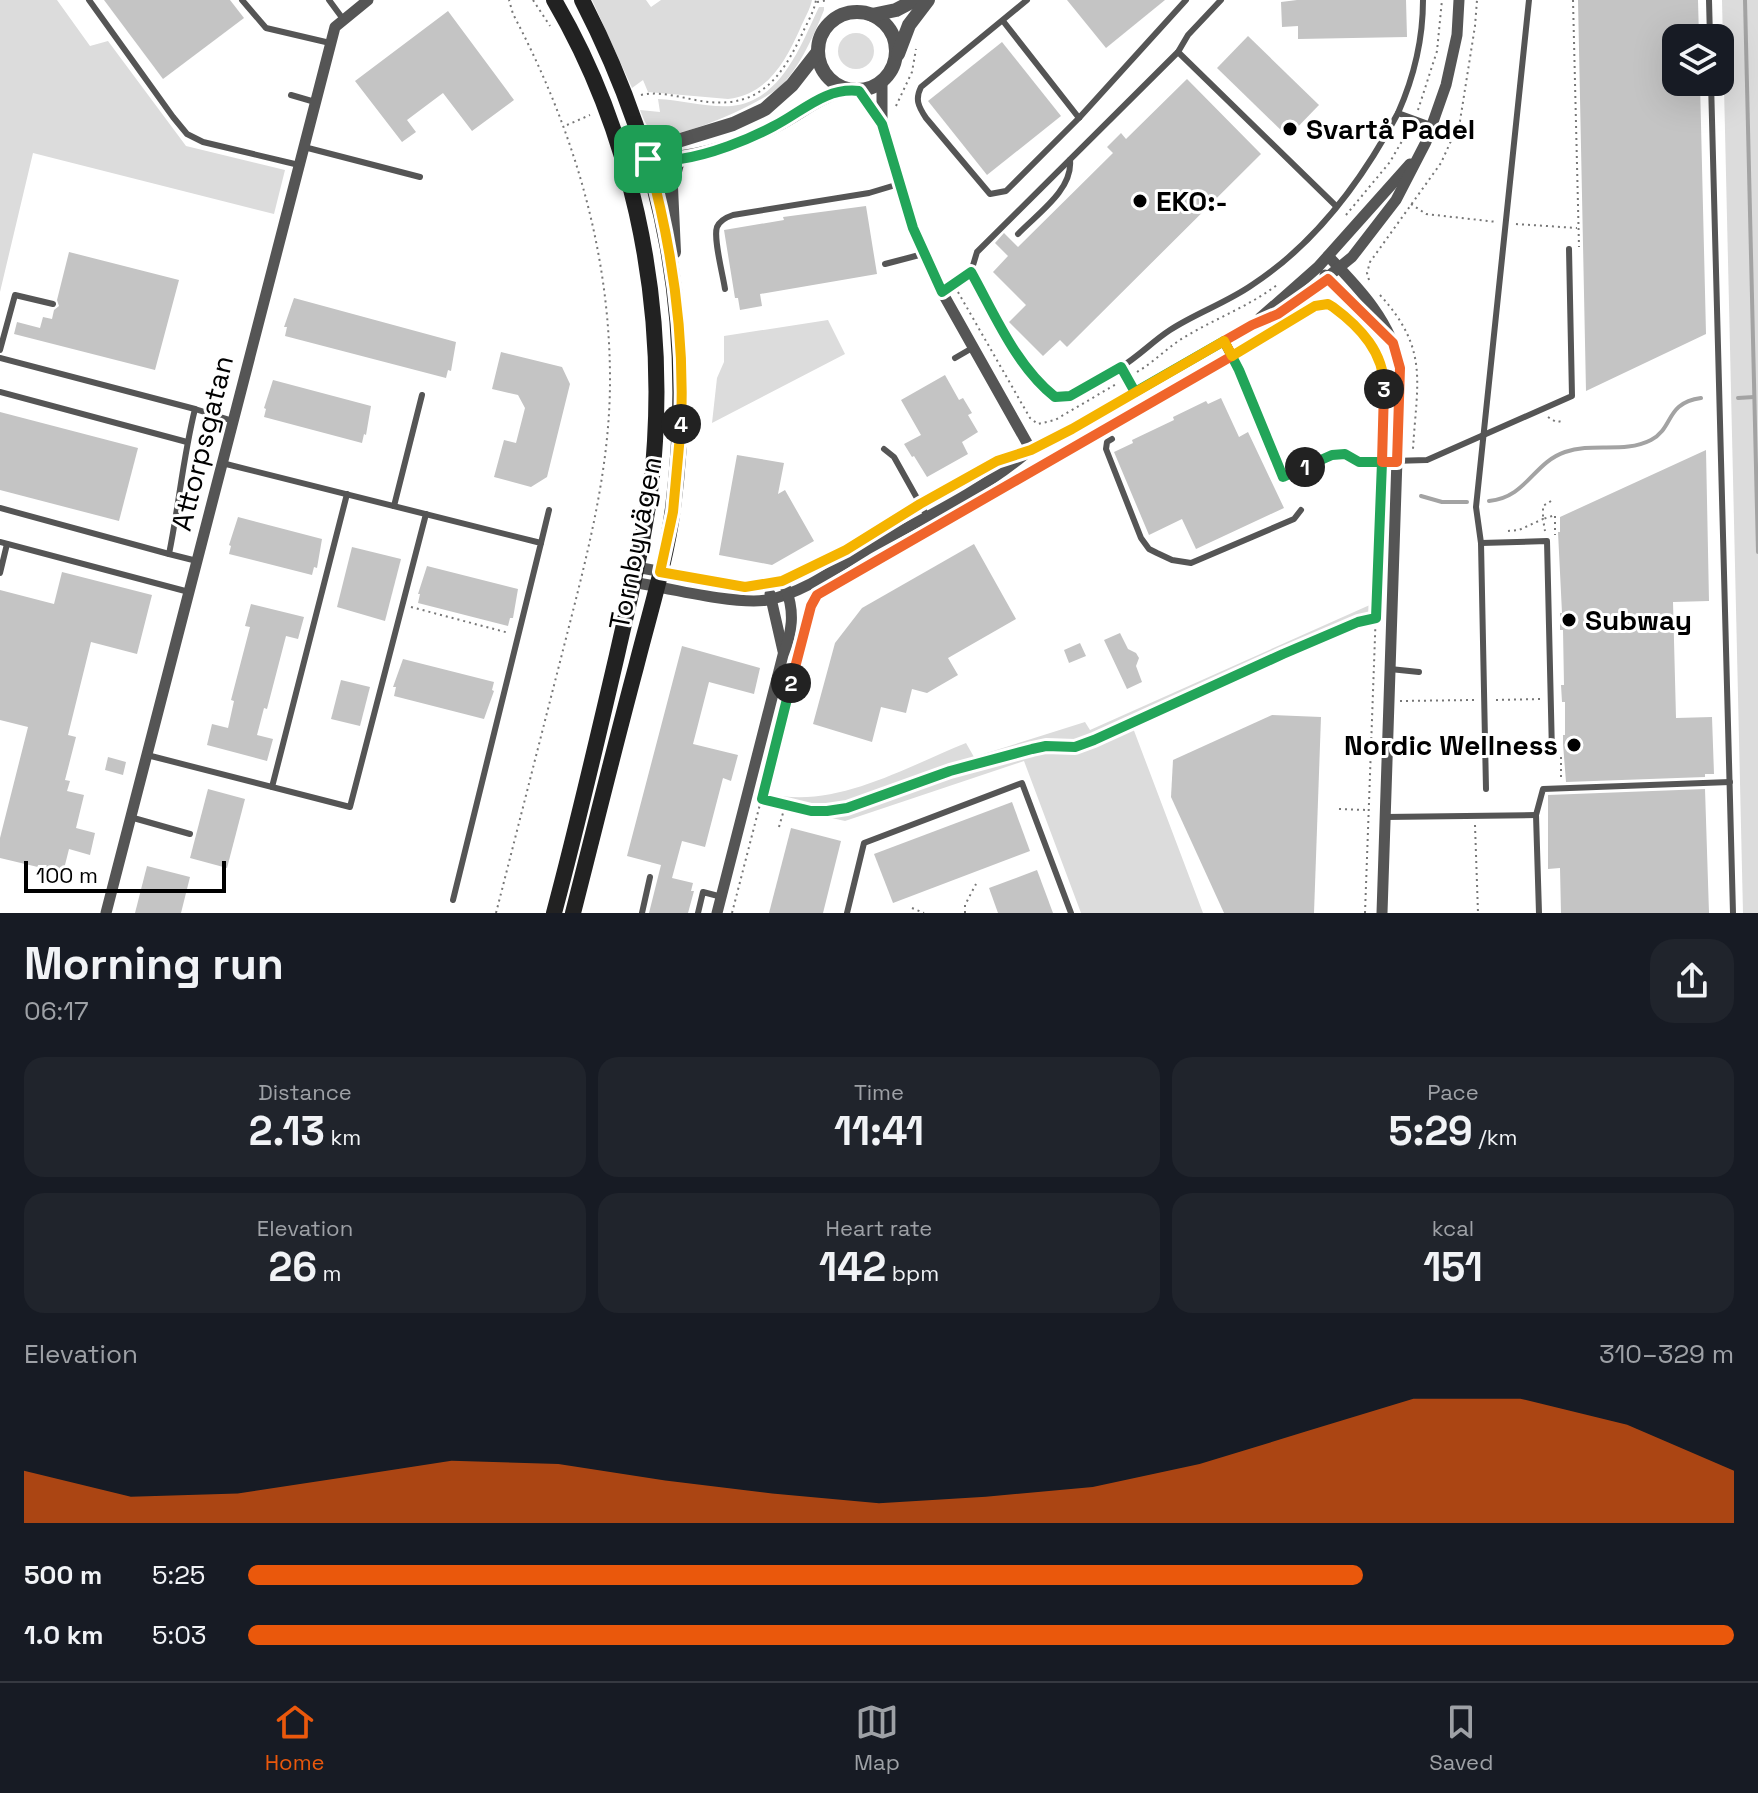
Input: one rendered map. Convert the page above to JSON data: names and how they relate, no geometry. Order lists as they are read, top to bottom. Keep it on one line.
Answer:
{"streets":{"main road":["Tornbyvägen"],"street":["Attorpsgatan"]},"places":["Svartå Padel","EKO:-","Subway","Nordic Wellness"],"scale_bar":"100 m","page":{"pins":["3","4","1","2"],"scale":"100 m","heading":["Morning run","06:17"],"stats":[["Distance","2.13 km"],["Time","11:41"],["Pace","5:29 /km"],["Elevation","26 m"],["Heart rate","142 bpm"],["kcal","151"]],"chart":["Elevation","310–329 m"],"list":[{"name":"500 m","note":"5:25"},{"name":"1.0 km","note":"5:03"}],"tabs":["Home","Map","Saved"]}}
